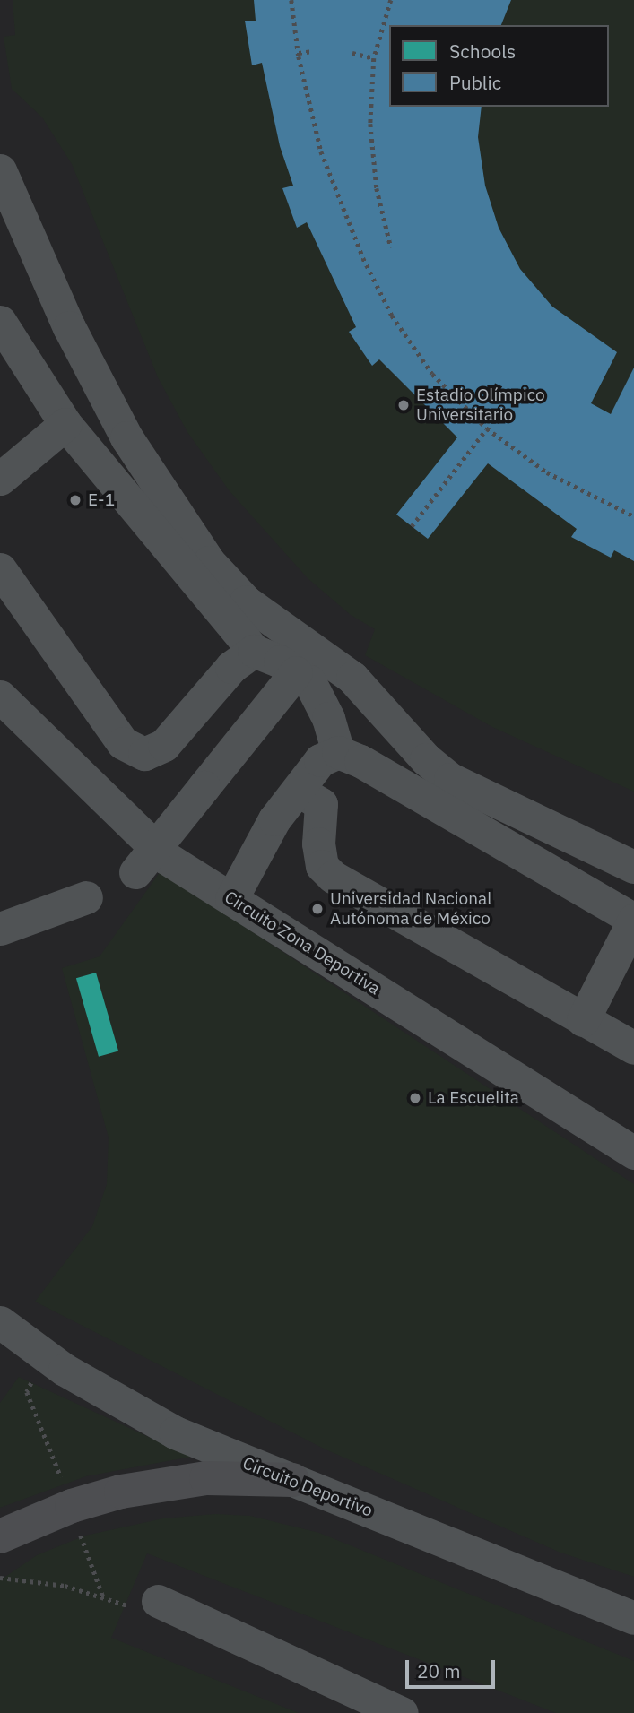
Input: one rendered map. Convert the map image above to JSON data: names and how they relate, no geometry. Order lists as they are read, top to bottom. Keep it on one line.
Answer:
{"streets":{"street":["Circuito Zona Deportiva","Circuito Deportivo"]},"places":["Estadio Olímpico Universitario","E-1","Universidad Nacional Autónoma de México","La Escuelita"],"legend":["Schools","Public"],"scale_bar":"20 m"}
